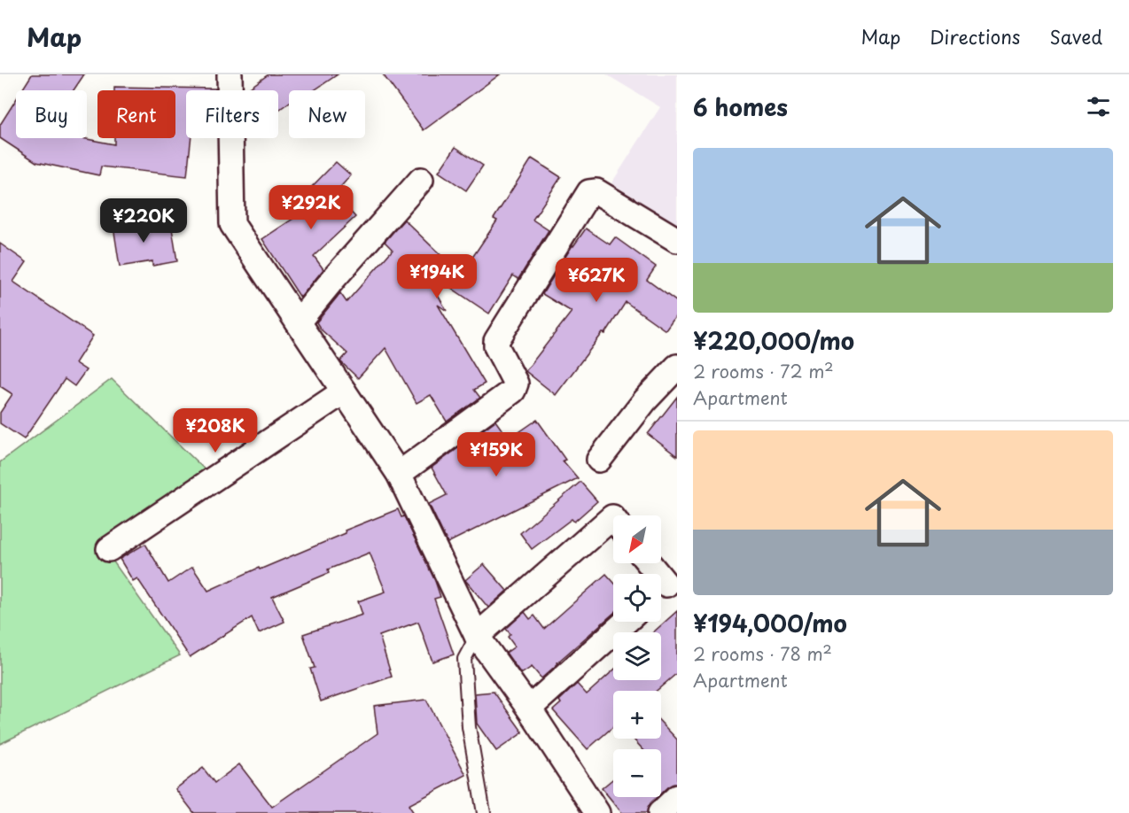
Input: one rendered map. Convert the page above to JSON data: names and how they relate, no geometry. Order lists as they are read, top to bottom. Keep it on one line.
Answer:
{"north":"bottom left","page":{"header":"Map","nav":["Map","Directions","Saved"],"heading":"6 homes","chip":["Buy","Rent","Filters","New"],"list":[{"name":"¥220,000/mo","note":"2 rooms · 72 m² · Apartment"},{"name":"¥194,000/mo","note":"2 rooms · 78 m² · Apartment"}],"price":["¥292K","¥220K","¥194K","¥627K","¥208K","¥159K"],"map_buttons":["+","−"]}}
